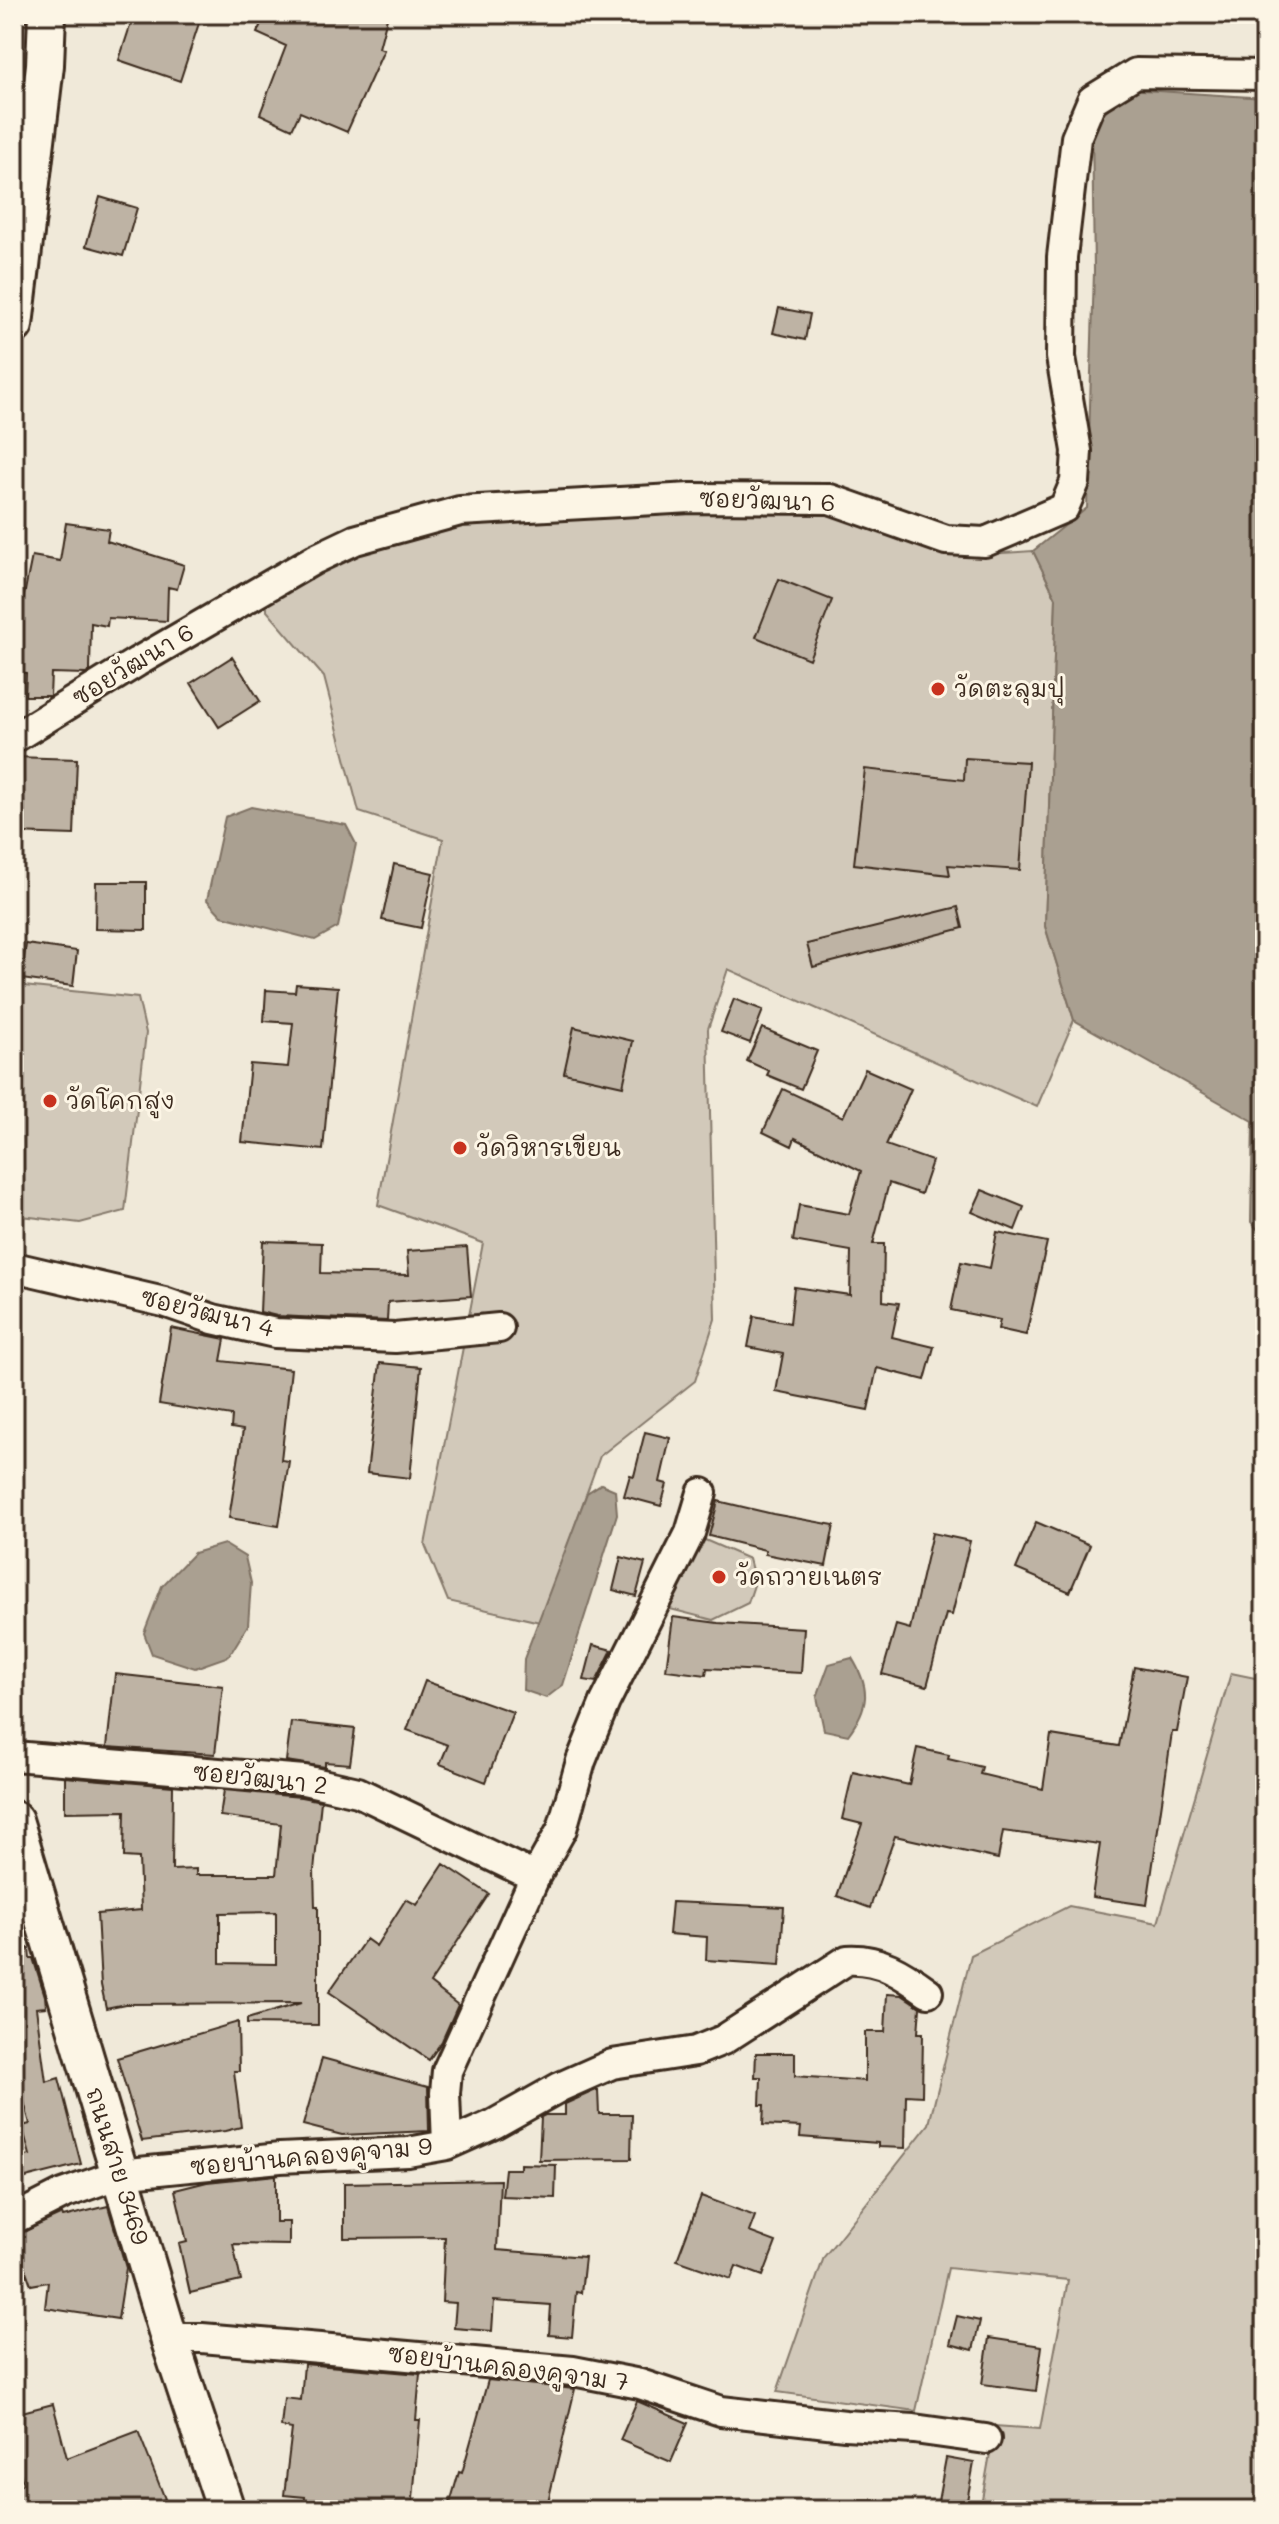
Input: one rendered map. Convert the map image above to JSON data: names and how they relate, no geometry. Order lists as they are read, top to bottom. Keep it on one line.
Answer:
{"streets":{"street":["ซอยวัฒนา 6","ซอยวัฒนา 4","ซอยวัฒนา 2","ซอยบ้านคลองคูจาม 9","ถนนสาย 3469","ซอยบ้านคลองคูจาม 7"]},"crossings":[["ซอยบ้านคลองคูจาม 9","ถนนสาย 3469"],["ถนนสาย 3469","ซอยบ้านคลองคูจาม 7"]],"places":["วัดตะลุมปุ","วัดโคกสูง","วัดวิหารเขียน","วัดถวายเนตร"]}
